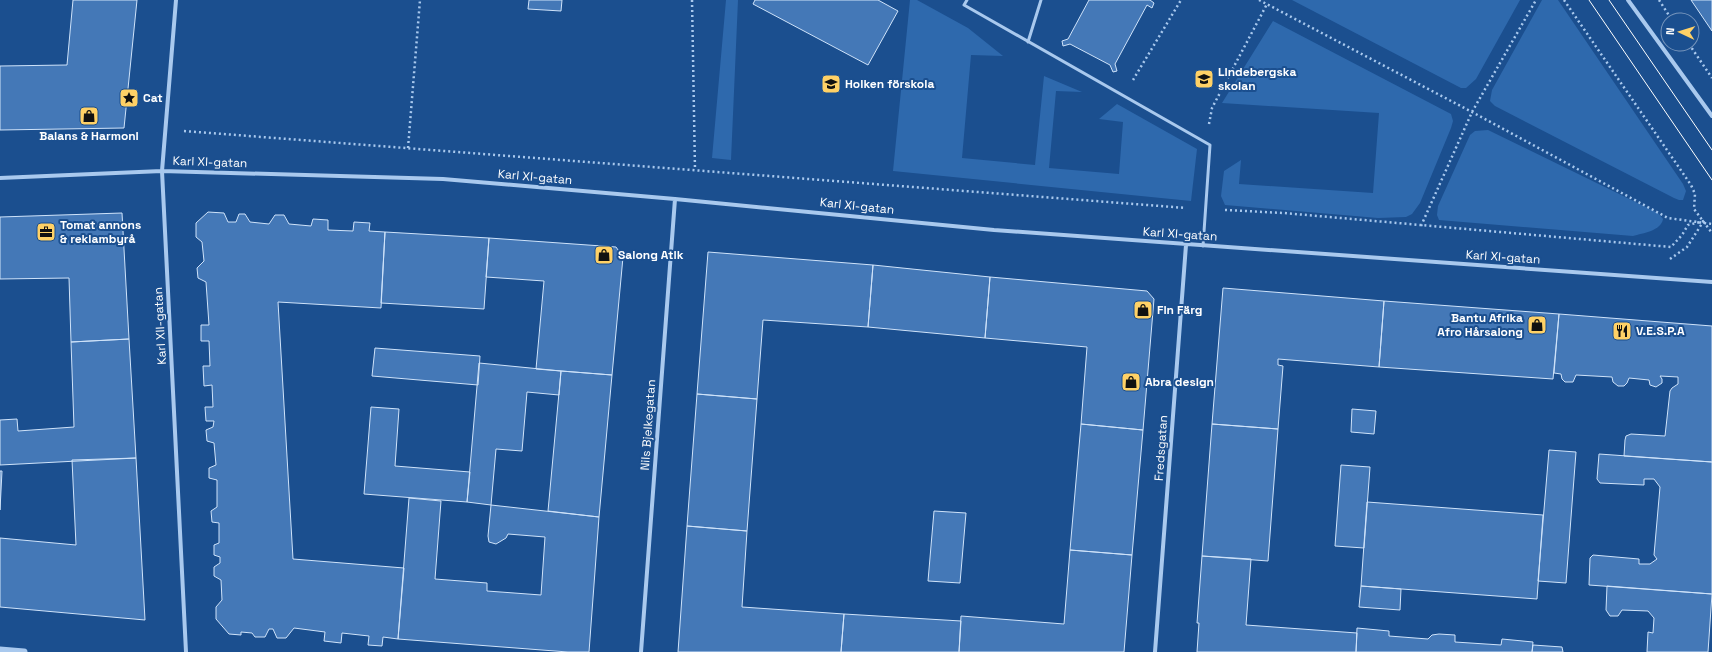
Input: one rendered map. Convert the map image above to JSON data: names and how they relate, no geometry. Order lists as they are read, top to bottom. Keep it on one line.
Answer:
{"streets":{"street":["Karl XI-gatan","Karl XII-gatan","Nils Bjelkegatan","Fredsgatan"]},"crossings":[["Karl XI-gatan","Karl XII-gatan"],["Karl XI-gatan","Nils Bjelkegatan"],["Karl XI-gatan","Fredsgatan"]],"places":{"school or university":["Lindebergska skolan","Holken förskola"],"place":["Cat"],"shop":["Balans & Harmoni","Salong Atik","Fin Färg","Bantu Afrika Afro Hårsalong","Abra design"],"office":["Tomat annons & reklambyrå"],"restaurant":["V.E.S.P.A"]},"north":"left"}
